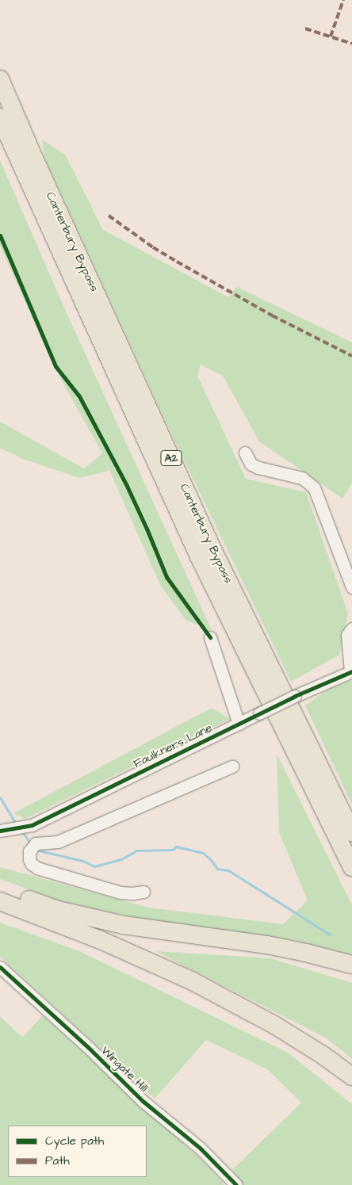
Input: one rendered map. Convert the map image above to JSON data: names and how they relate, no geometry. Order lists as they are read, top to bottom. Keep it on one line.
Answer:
{"streets":{"highway":["Canterbury Bypass","A2"],"street":["Faulkners Lane","Wingate Hill"]},"legend":["Cycle path","Path"]}
